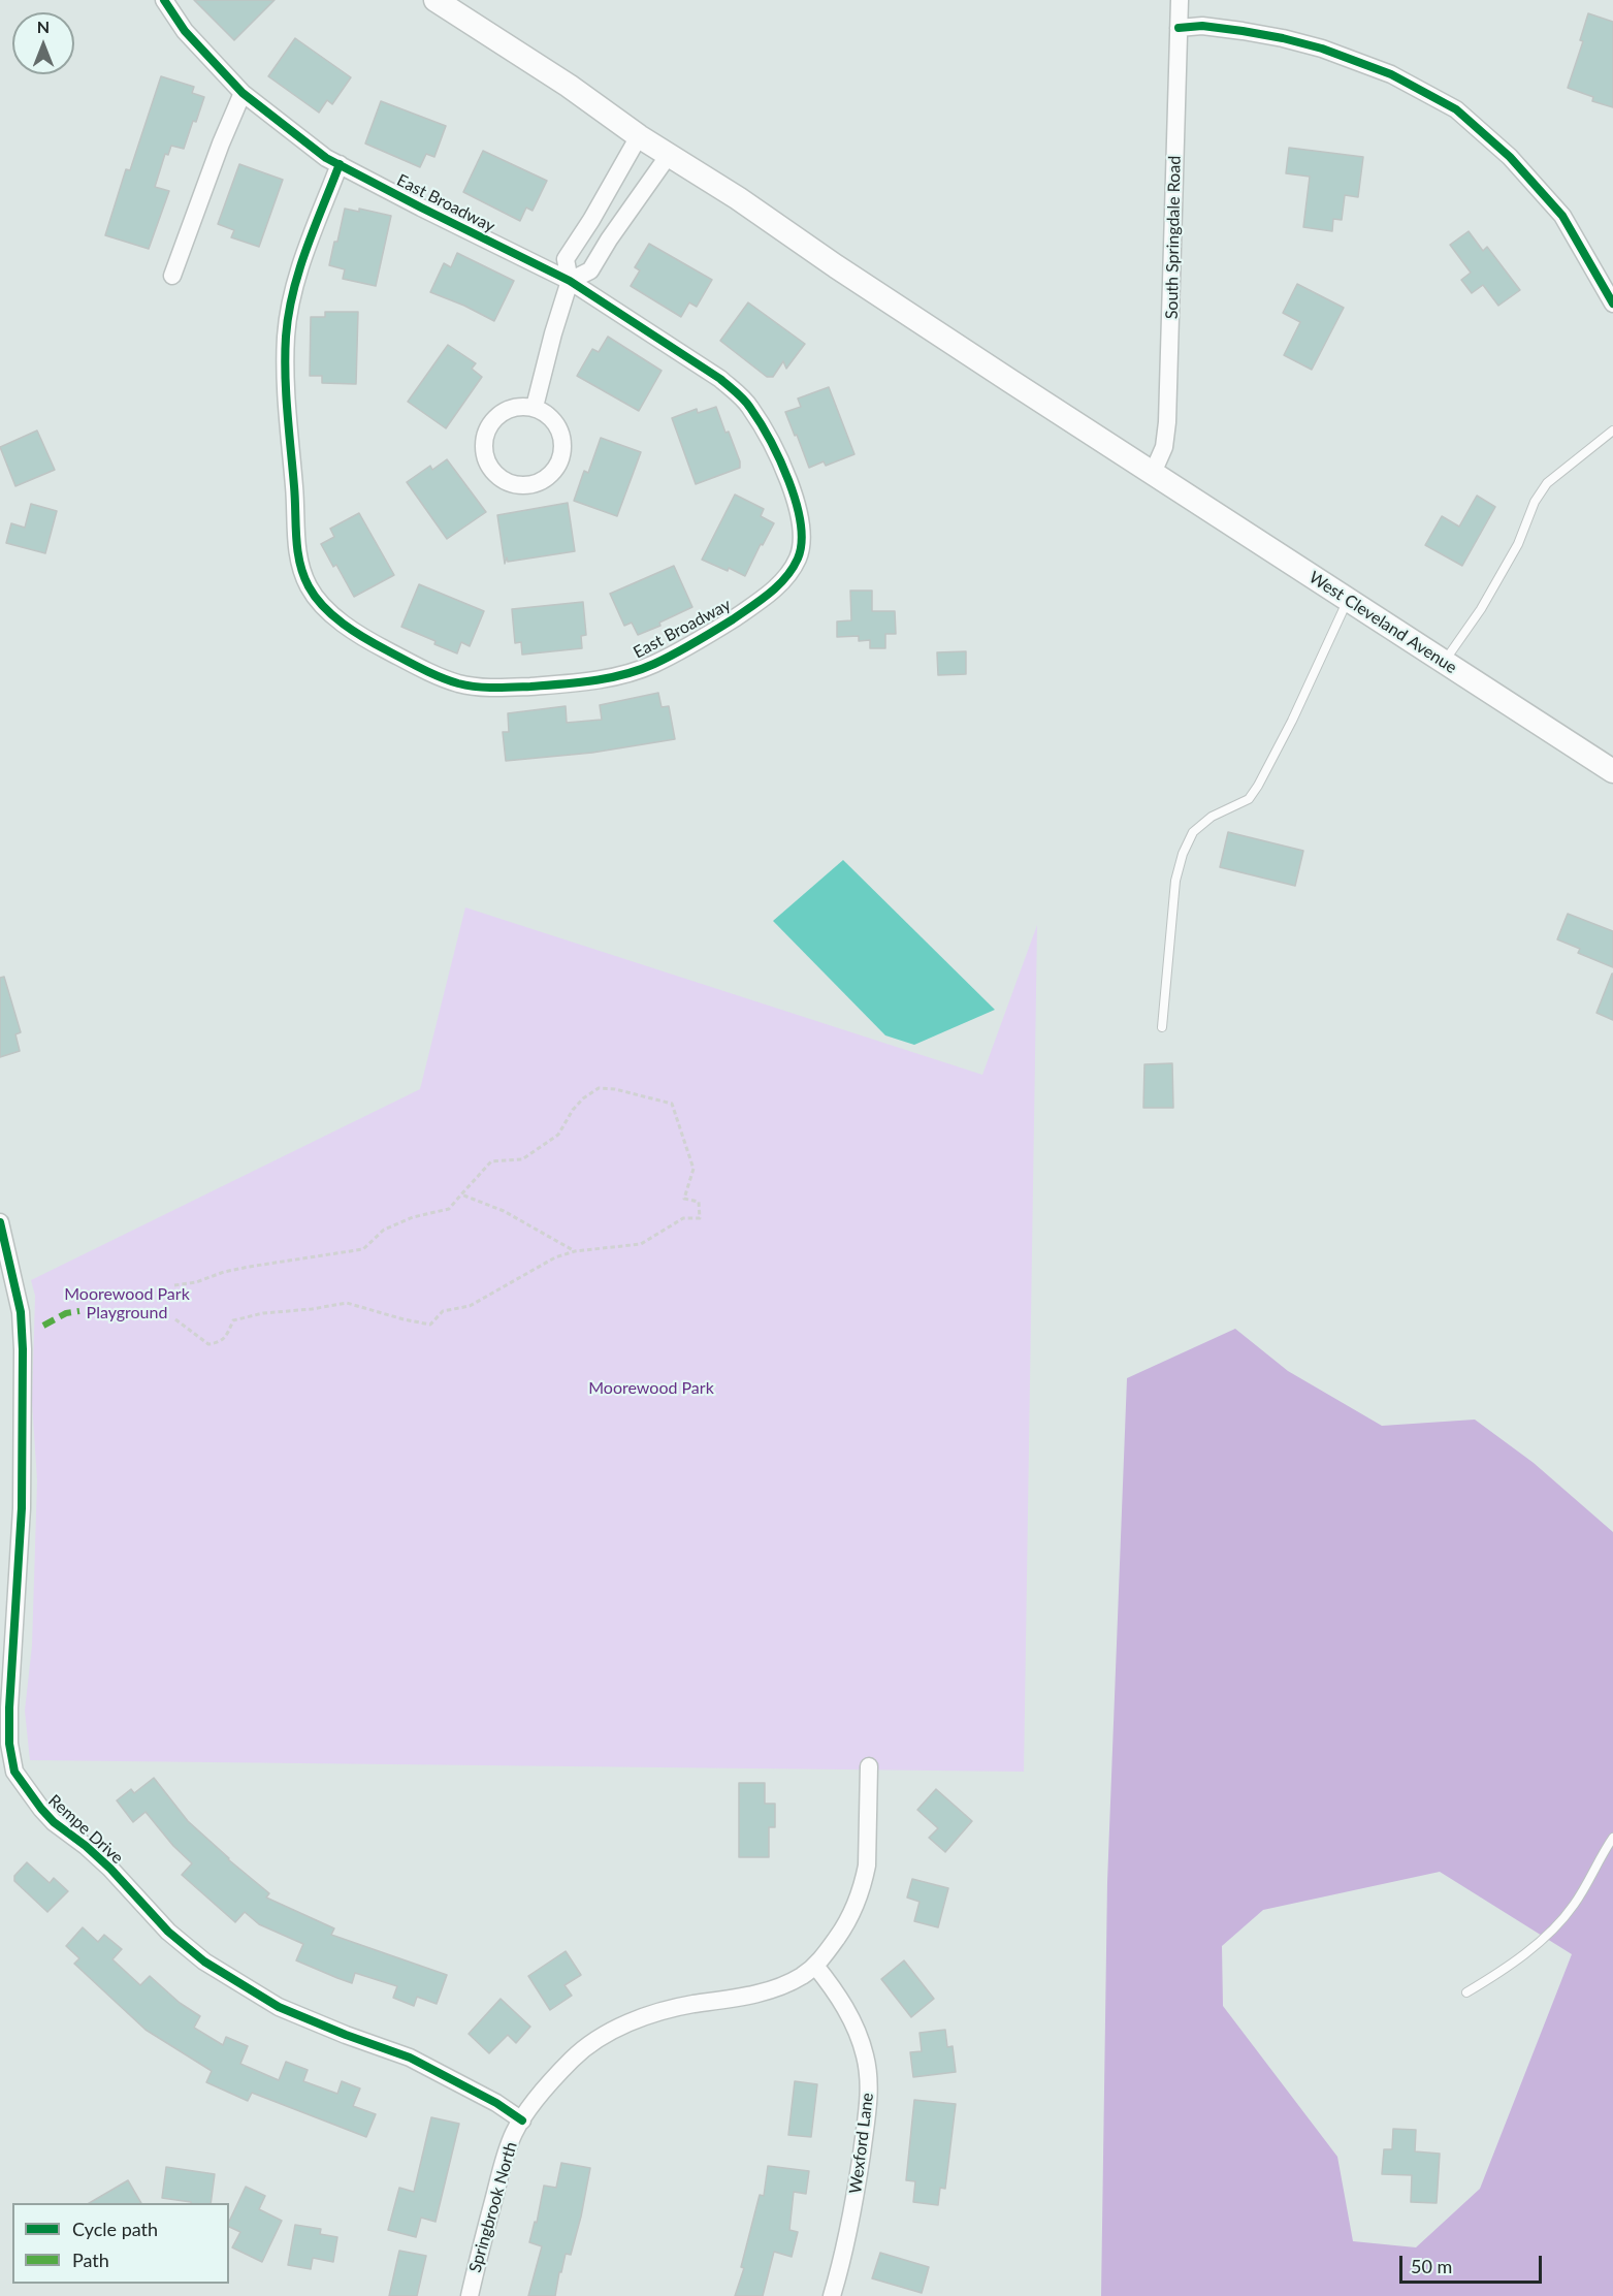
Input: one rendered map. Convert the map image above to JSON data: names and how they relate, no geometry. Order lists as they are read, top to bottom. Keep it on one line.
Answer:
{"streets":{"main road":["West Cleveland Avenue"],"street":["East Broadway","South Springdale Road","Rempe Drive","Wexford Lane","Springbrook North"]},"crossings":[["South Springdale Road","West Cleveland Avenue"],["Rempe Drive","Springbrook North"],["Wexford Lane","Springbrook North"]],"parks":["Moorewood Park Playground","Moorewood Park"],"legend":["Cycle path","Path"],"scale_bar":"50 m","north":"top"}
